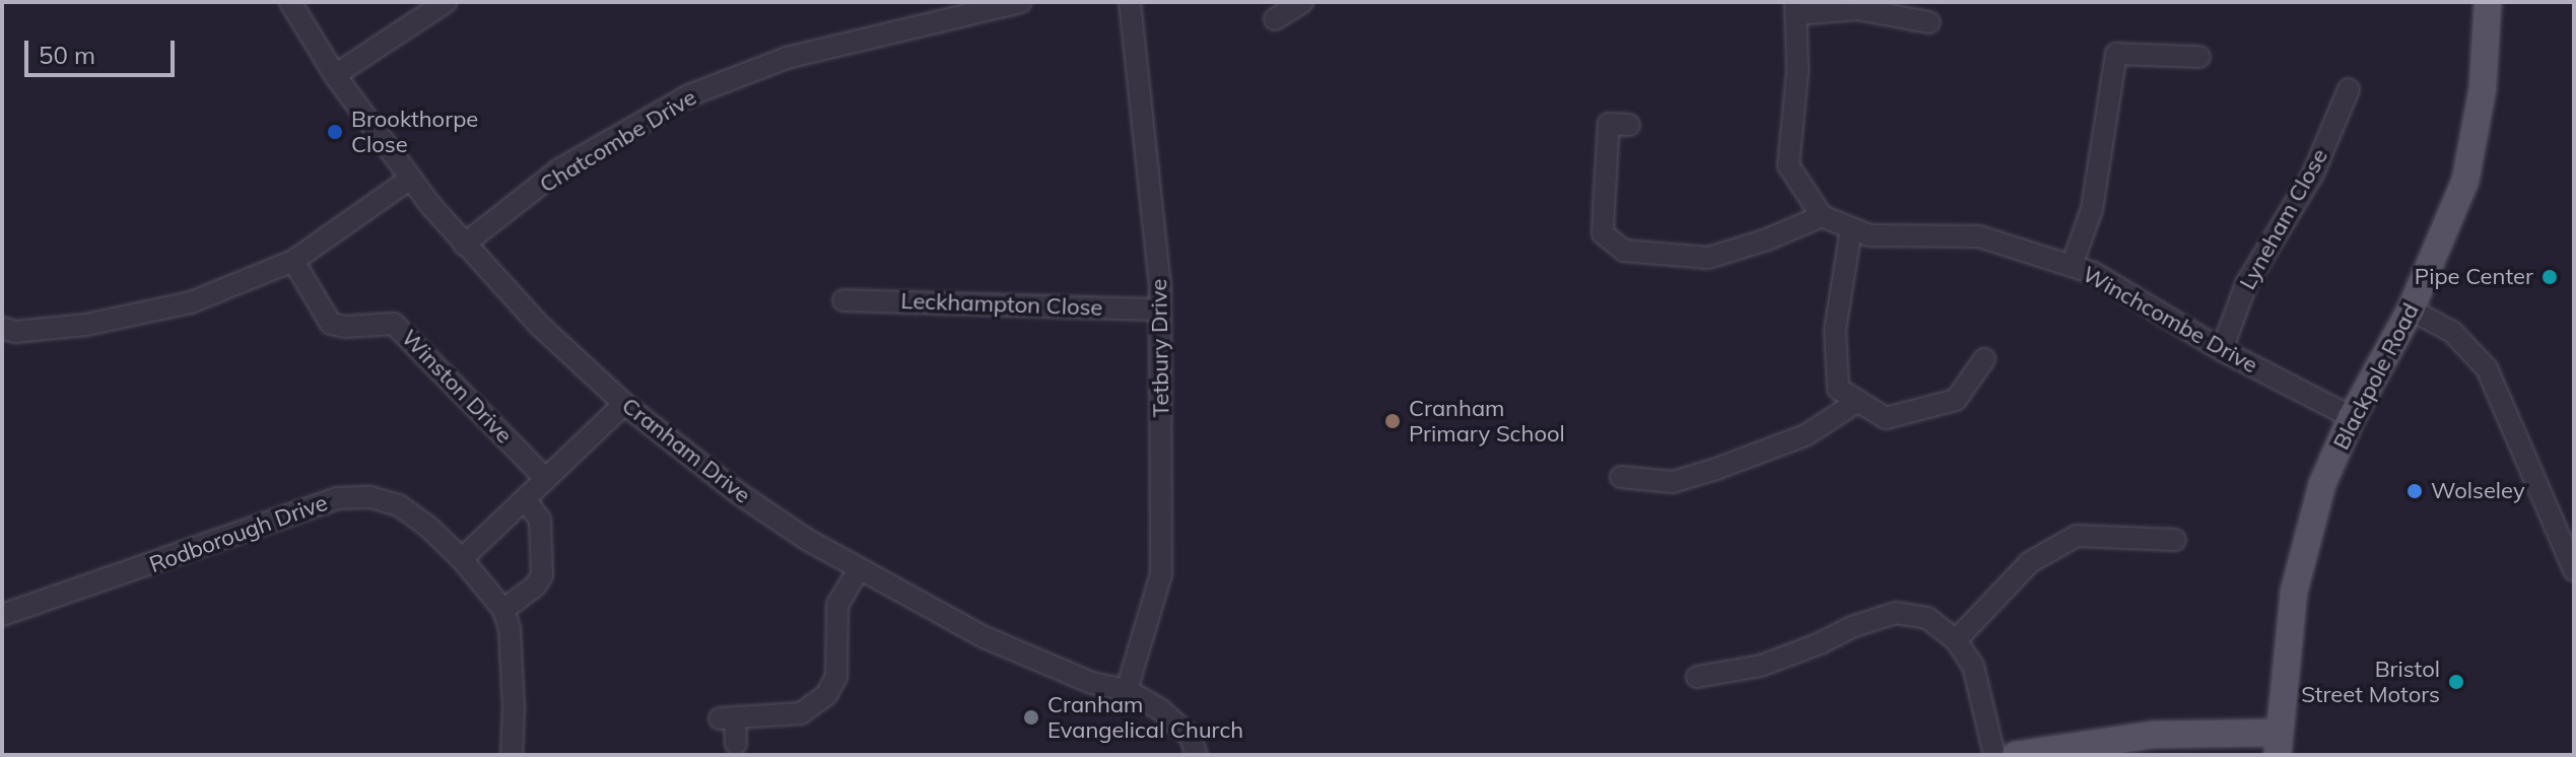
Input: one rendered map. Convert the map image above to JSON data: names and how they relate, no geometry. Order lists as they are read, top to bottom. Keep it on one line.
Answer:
{"streets":{"main road":["Blackpole Road"],"street":["Chatcombe Drive","Lyneham Close","Leckhampton Close","Winchcombe Drive","Tetbury Drive","Winston Drive","Cranham Drive","Rodborough Drive"]},"crossings":[["Chatcombe Drive","Cranham Drive"],["Lyneham Close","Winchcombe Drive"],["Leckhampton Close","Tetbury Drive"],["Winchcombe Drive","Blackpole Road"],["Tetbury Drive","Cranham Drive"]],"places":["Brookthorpe Close","Pipe Center","Cranham Primary School","Wolseley","Bristol Street Motors","Cranham Evangelical Church"],"scale_bar":"50 m"}
